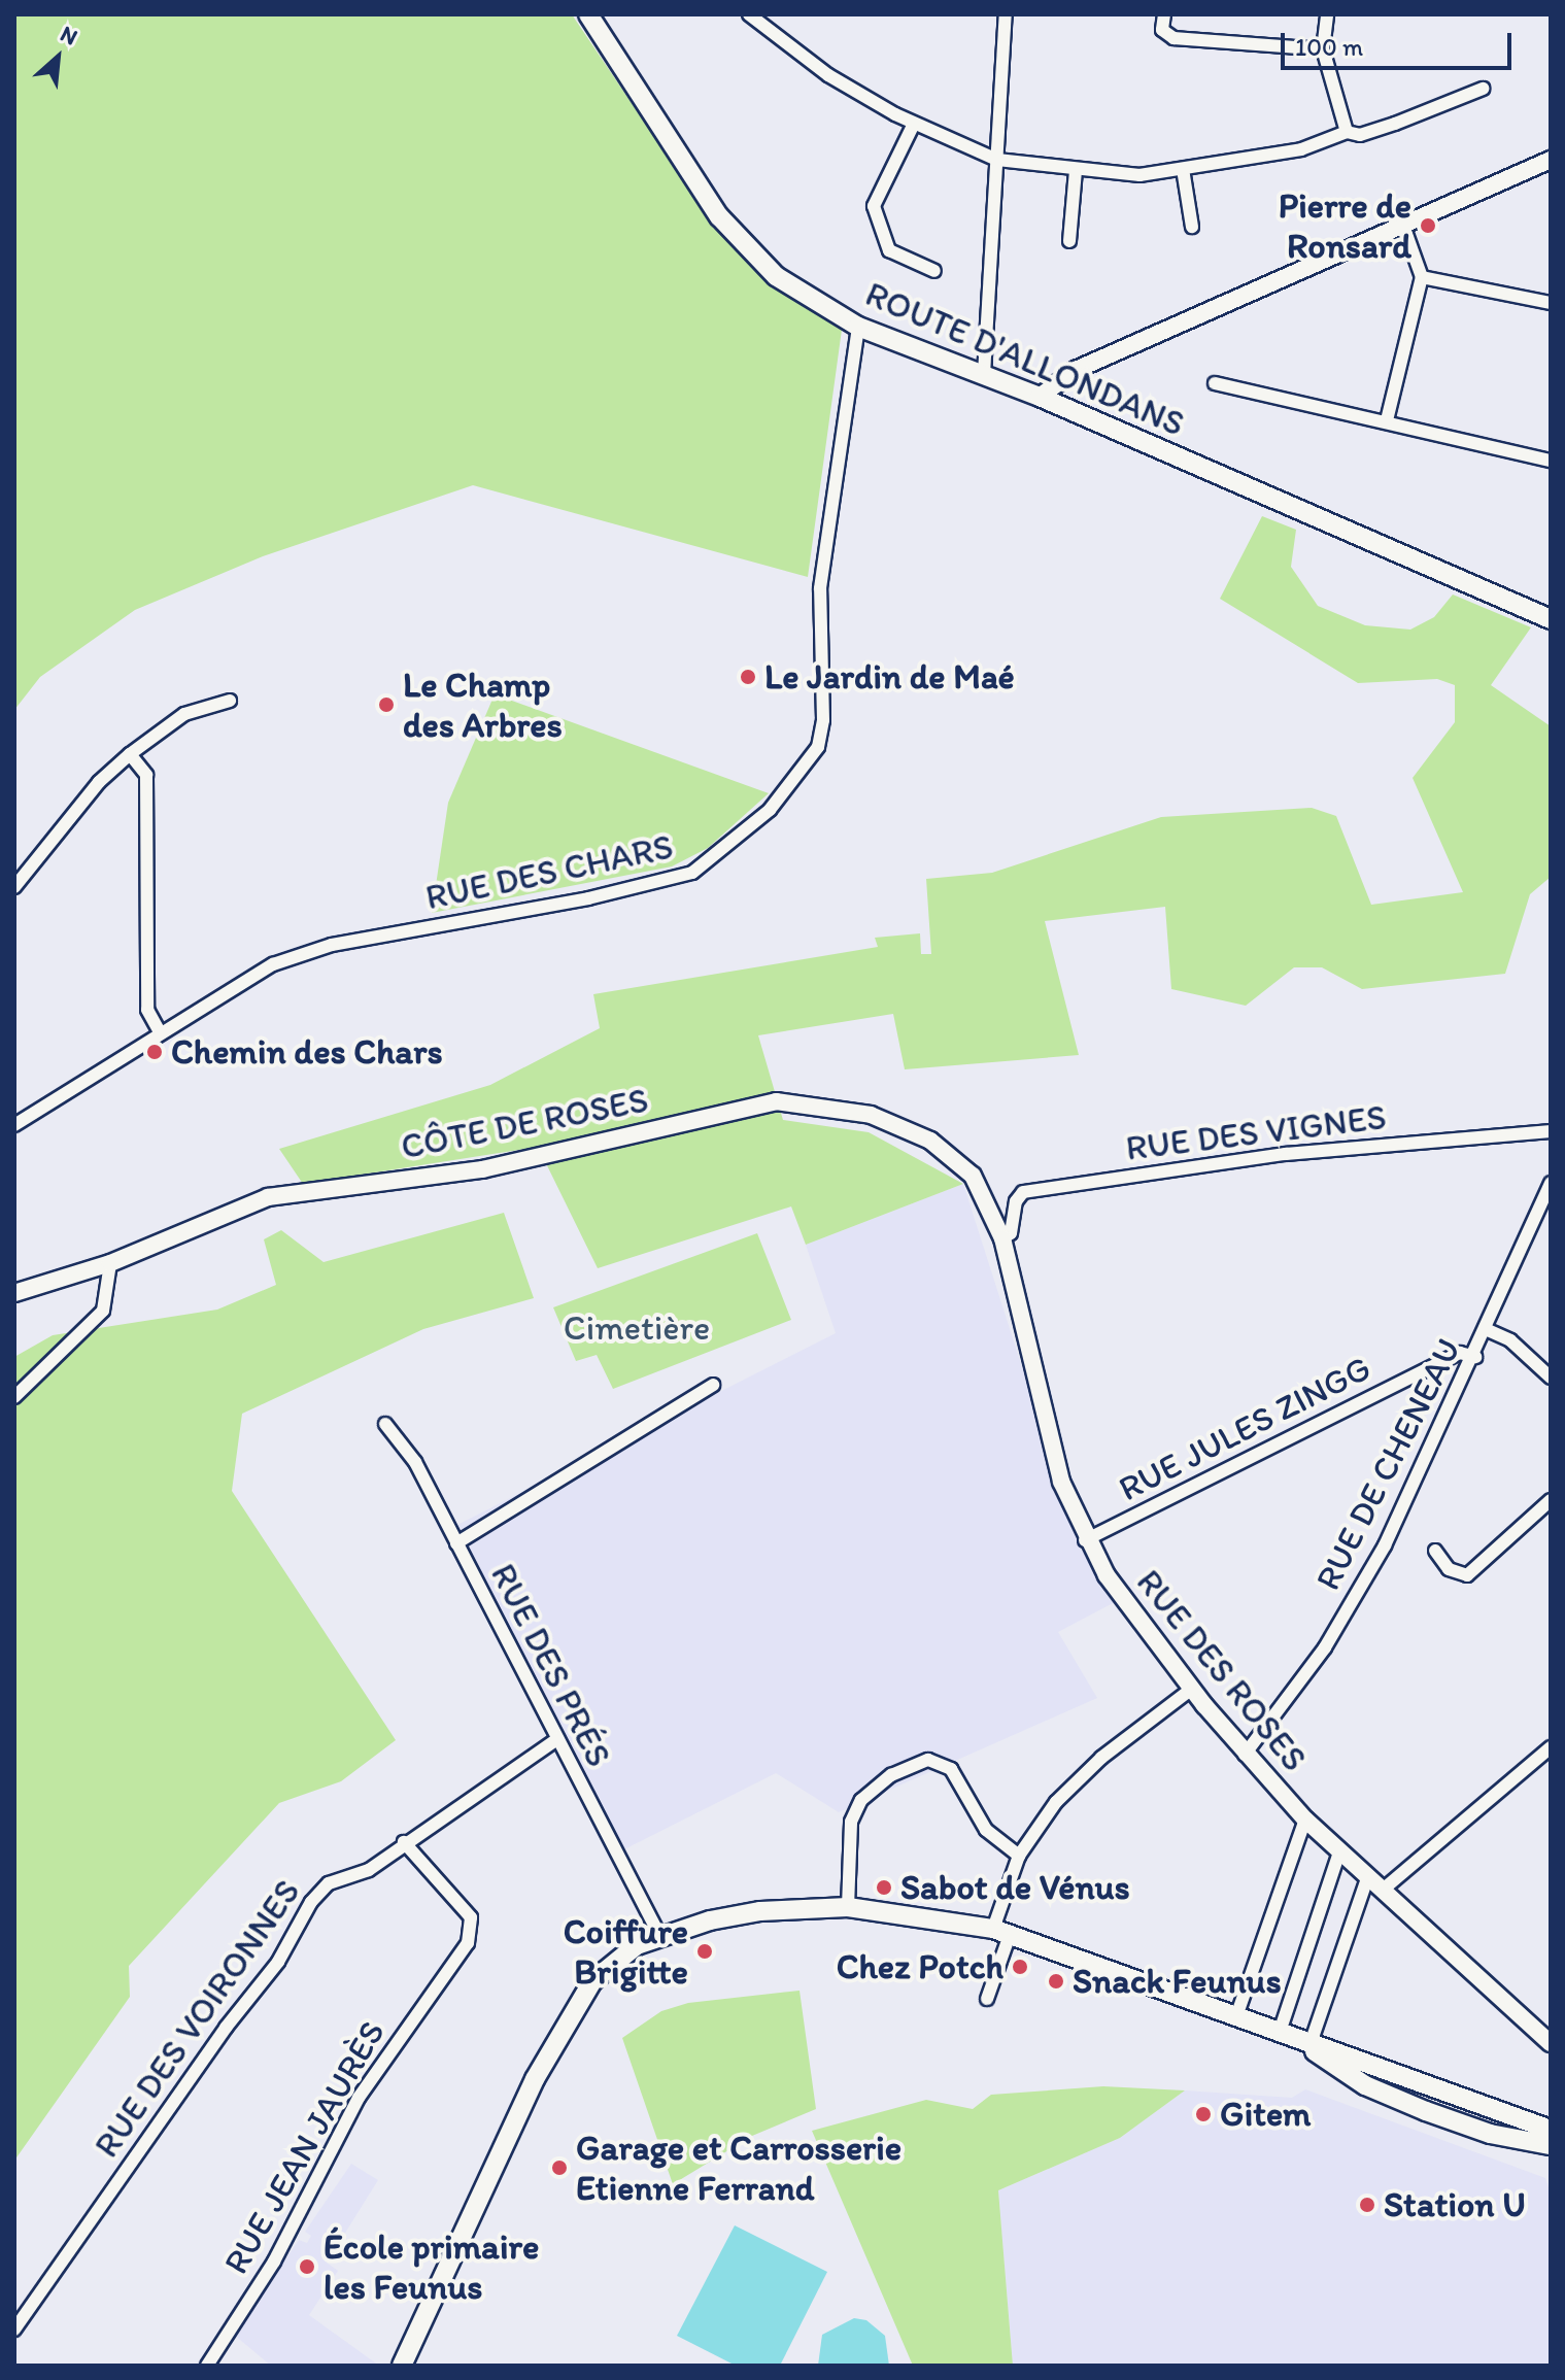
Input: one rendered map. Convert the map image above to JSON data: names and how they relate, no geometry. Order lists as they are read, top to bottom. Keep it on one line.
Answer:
{"streets":{"main road":["ROUTE D'ALLONDANS"],"street":["RUE DES CHARS","CÔTE DE ROSES","RUE DES VIGNES","RUE JULES ZINGG","RUE DE CHENEAU","RUE DES PRÉS","RUE DES ROSES","RUE DES VOIRONNES","RUE JEAN JAURÈS"]},"crossings":[["ROUTE D'ALLONDANS","RUE DES CHARS"],["CÔTE DE ROSES","RUE DES VIGNES"],["CÔTE DE ROSES","RUE DES ROSES"],["RUE DES VIGNES","RUE DES ROSES"],["RUE JULES ZINGG","RUE DE CHENEAU"],["RUE JULES ZINGG","RUE DES ROSES"],["RUE DE CHENEAU","RUE DES ROSES"],["RUE DES PRÉS","RUE DES VOIRONNES"],["RUE DES VOIRONNES","RUE JEAN JAURÈS"]],"parks":["Cimetière"],"places":["Pierre de Ronsard","Le Jardin de Maé","Le Champ des Arbres","Chemin des Chars","Sabot de Vénus","Coiffure Brigitte","Chez Potch","Snack Feunus","Gitem","Garage et Carrosserie Etienne Ferrand","Station U","École primaire les Feunus"],"scale_bar":"100 m","north":"top right"}
